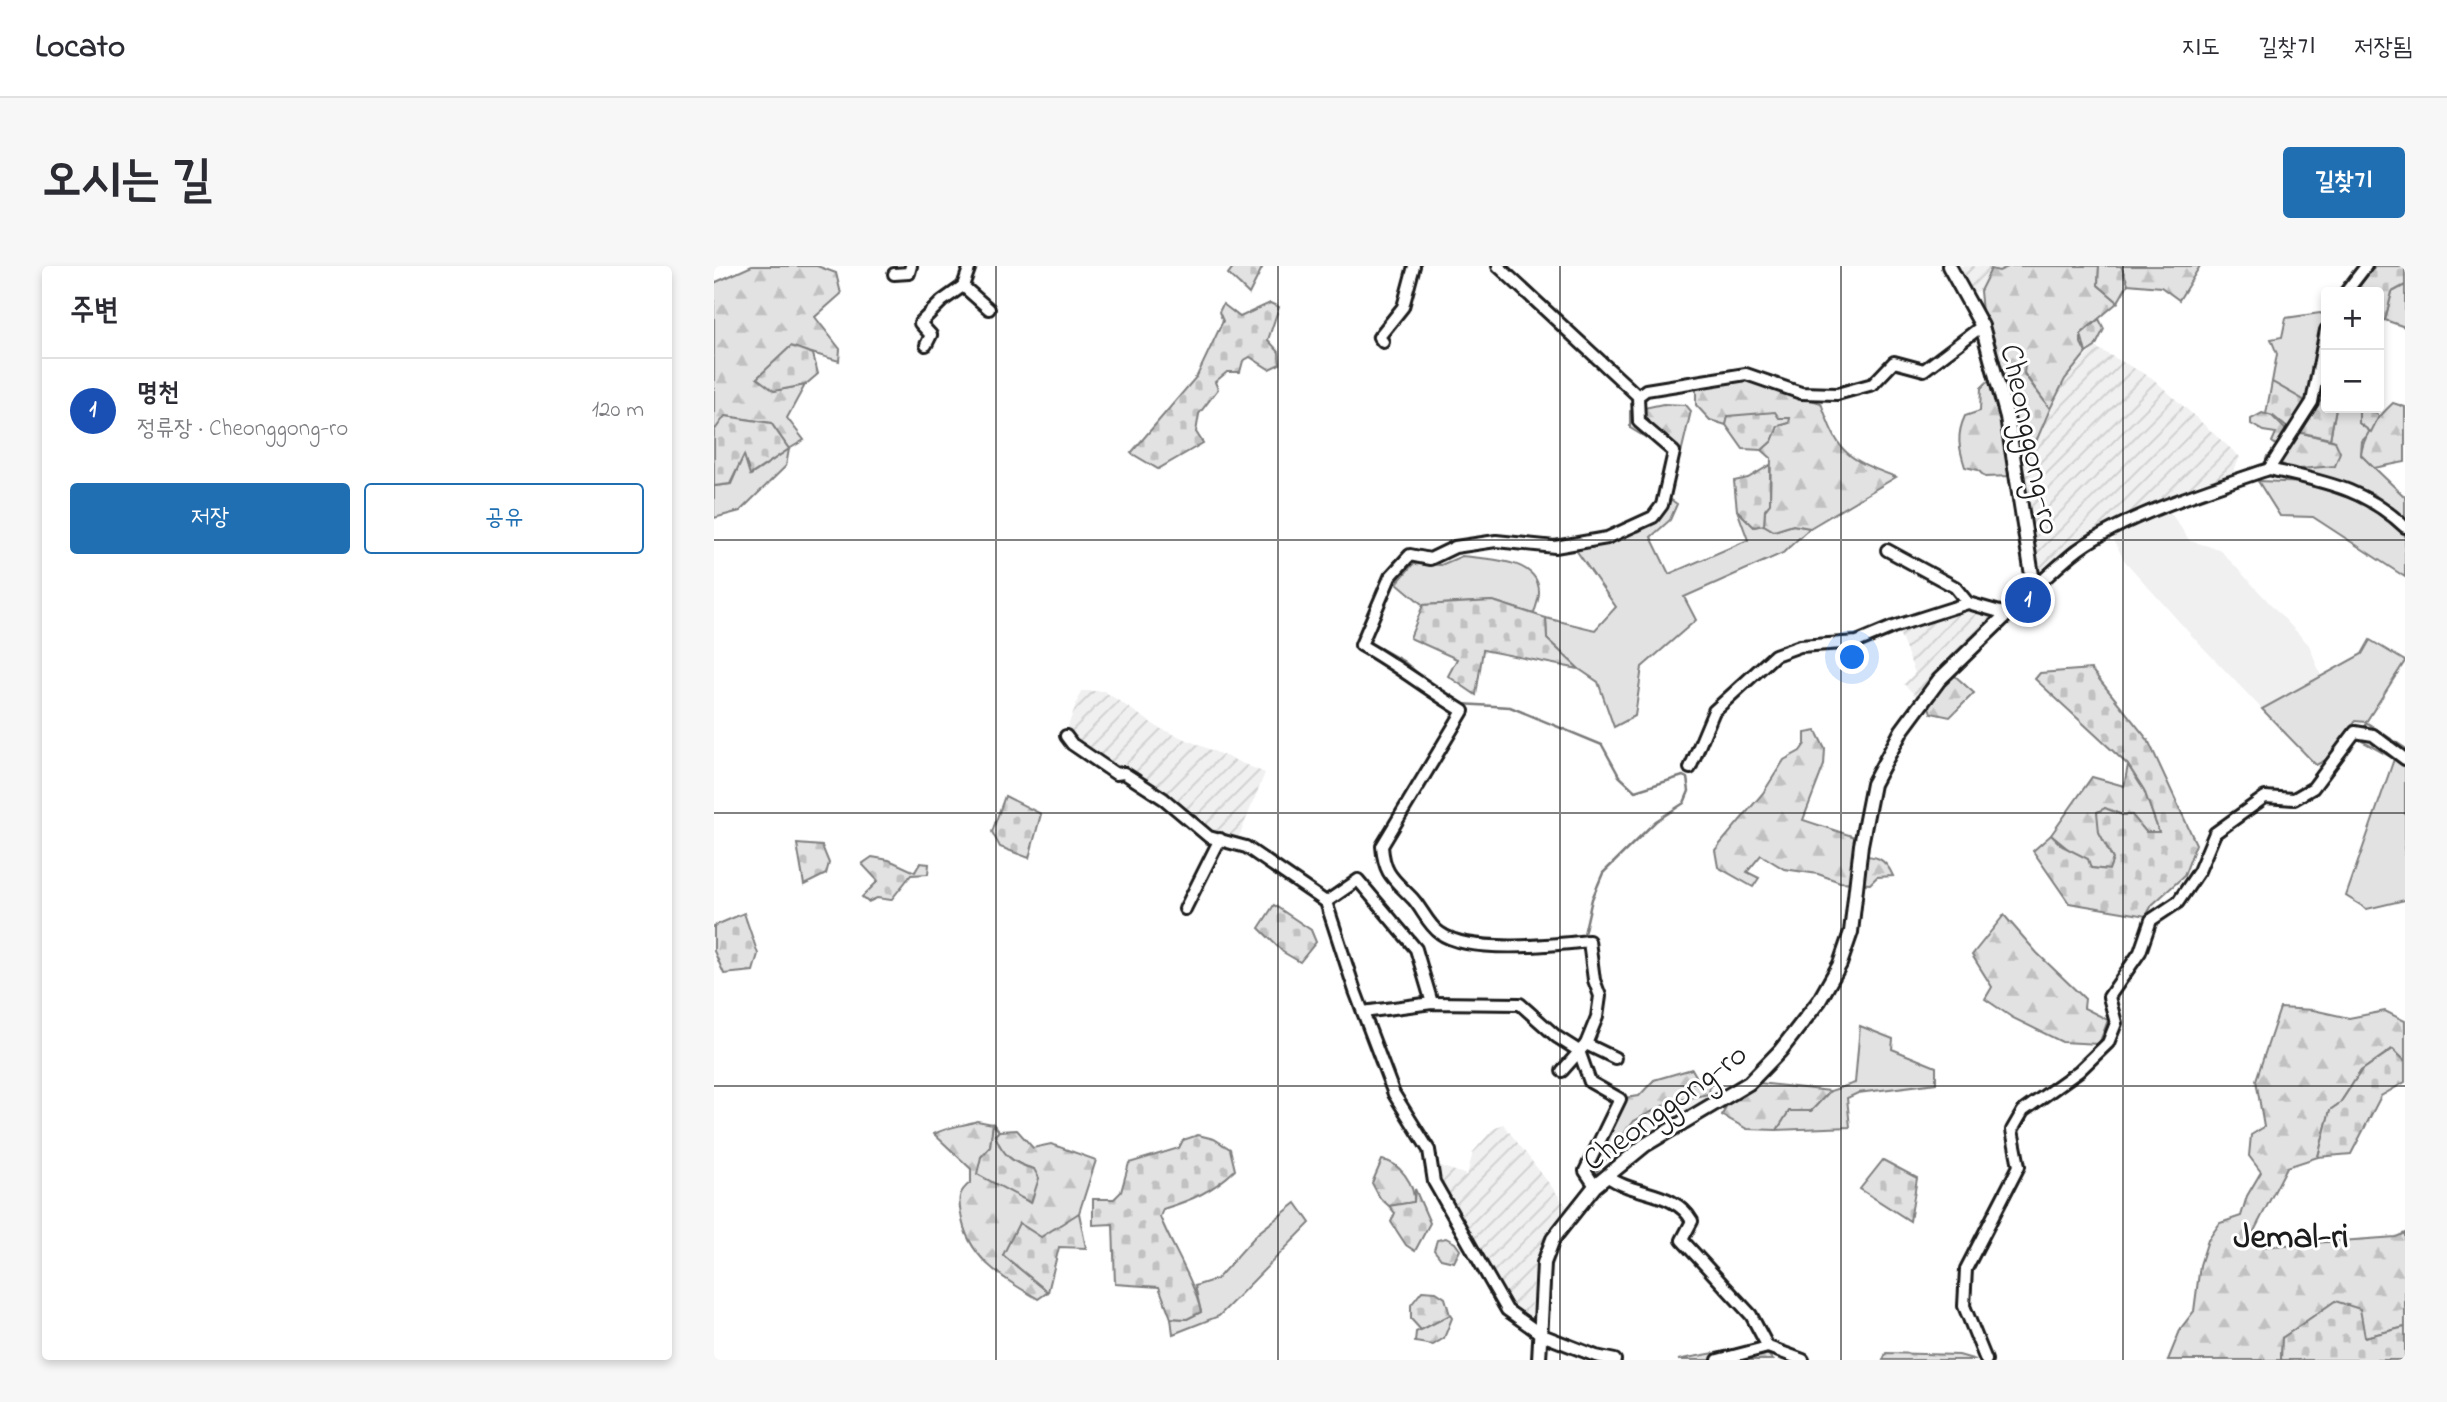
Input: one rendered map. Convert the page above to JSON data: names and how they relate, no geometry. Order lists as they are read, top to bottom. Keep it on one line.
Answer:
{"streets":{"street":["Cheonggong-ro"]},"districts":["Jemal-ri"],"page":{"header":"Locato","nav":["지도","길찾기","저장됨"],"title":"오시는 길","buttons":["길찾기",["저장","공유"]],"heading":"주변","map_buttons":["+","−"],"list":[{"mark":"1","name":"명천","note":"정류장 · Cheonggong-ro","value":"120 m"}],"pins":"1"}}
